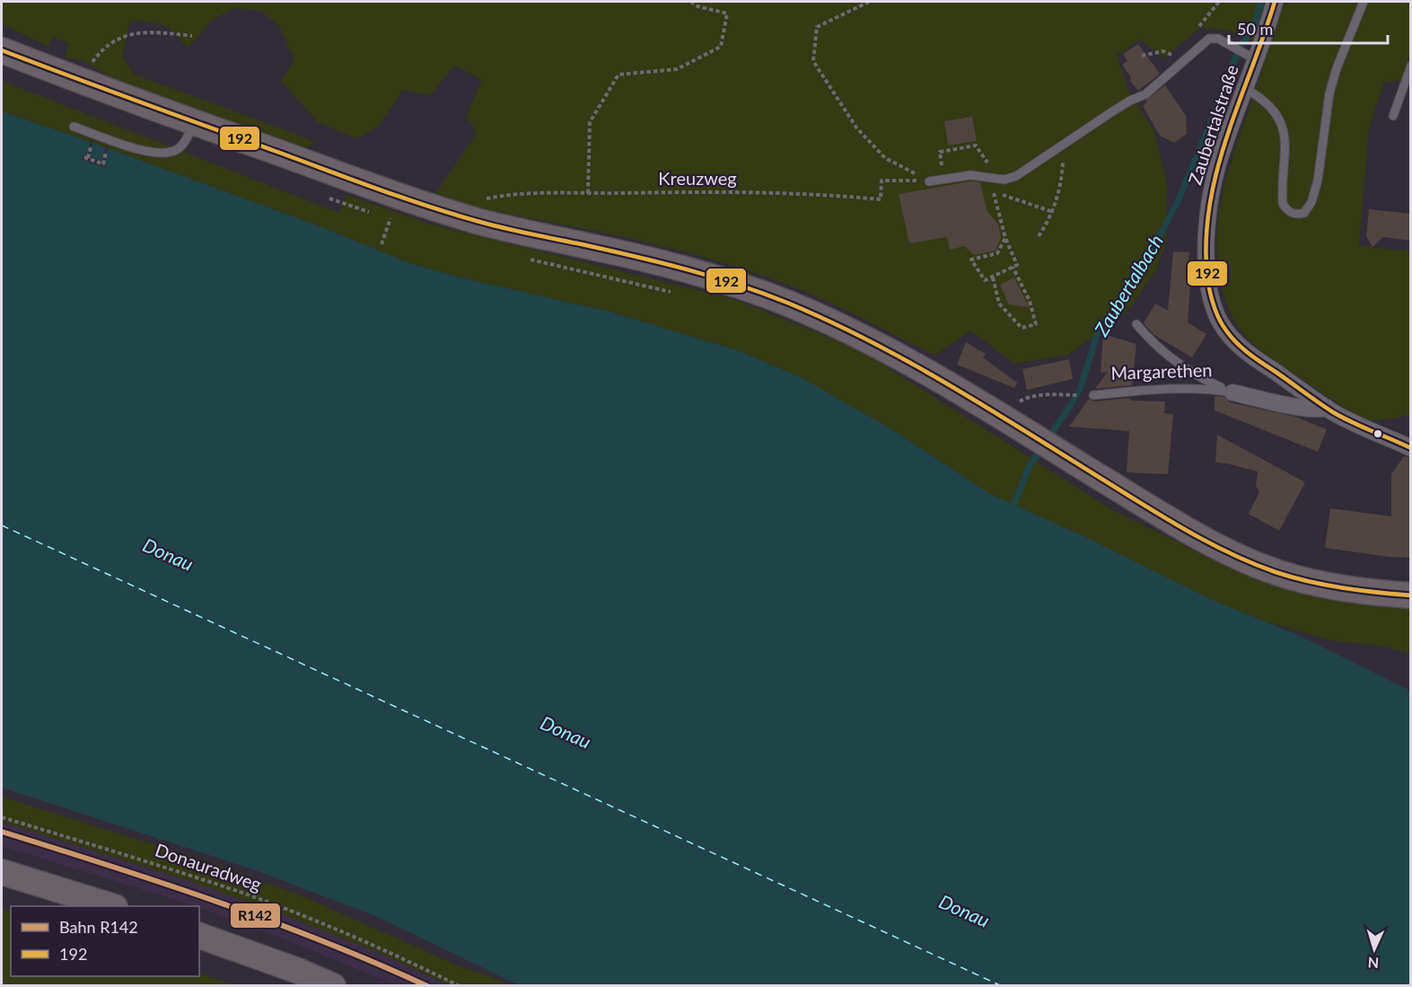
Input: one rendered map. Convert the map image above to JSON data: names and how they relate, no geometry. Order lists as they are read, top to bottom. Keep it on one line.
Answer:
{"streets":{"street":["Zaubertalstraße","Margarethen"],"path":["Kreuzweg","Donauradweg"]},"crossings":[["Zaubertalstraße","Margarethen"]],"water":["Zaubertalbach","Donau"],"lines":["transit line 192","rail line R142"],"legend":["Bahn R142","192"],"scale_bar":"50 m","north":"bottom"}
